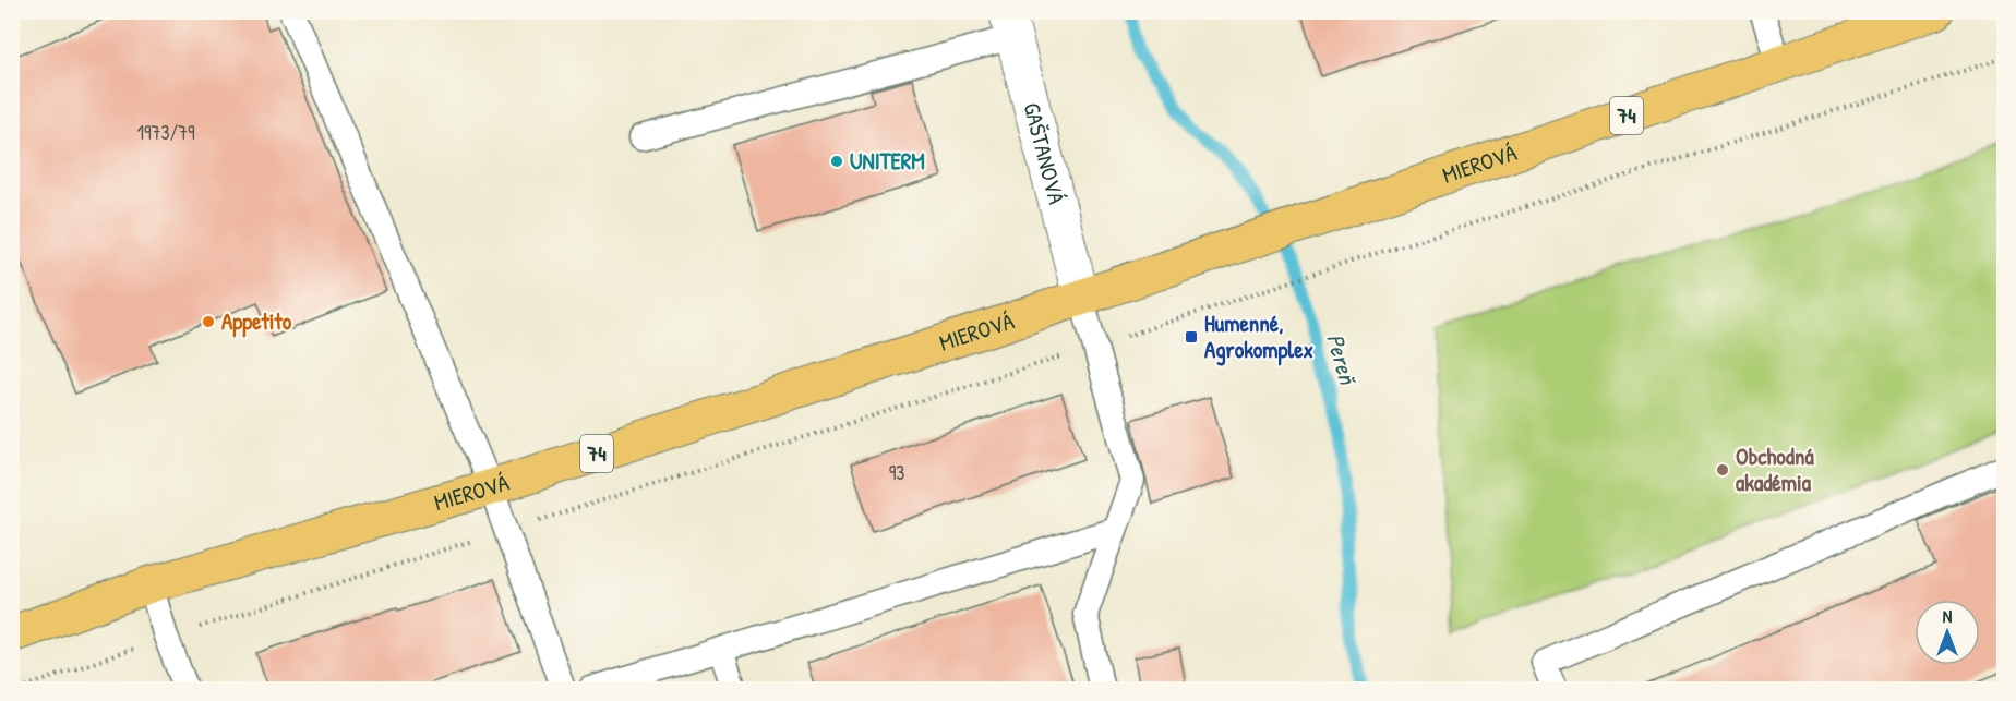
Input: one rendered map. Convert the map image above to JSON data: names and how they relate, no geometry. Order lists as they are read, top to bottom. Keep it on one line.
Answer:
{"streets":{"main road":["74","MIEROVÁ"],"street":["GAŠTANOVÁ"]},"crossings":[["GAŠTANOVÁ","MIEROVÁ"]],"water":["Pereň"],"places":{"other":["UNITERM","Appetito","Obchodná akadémia"],"transit":["Humenné, Agrokomplex"]},"house_numbers":["1973/79","93"],"north":"top"}
